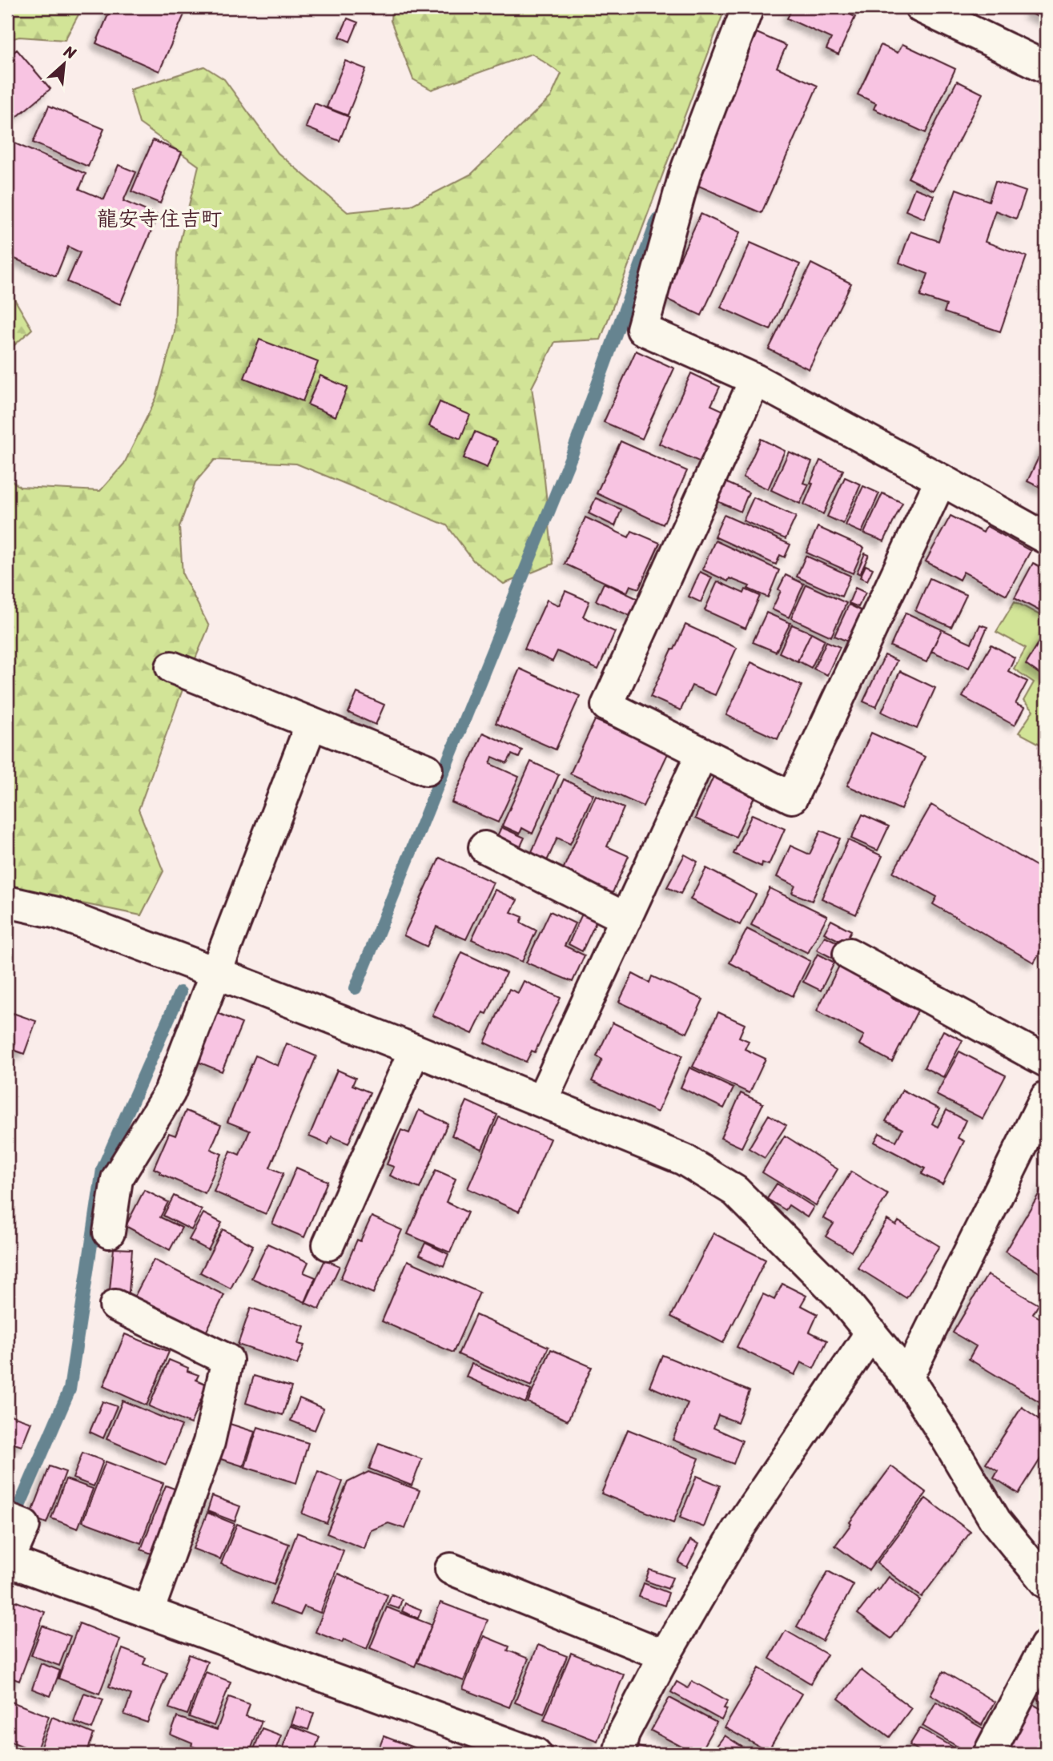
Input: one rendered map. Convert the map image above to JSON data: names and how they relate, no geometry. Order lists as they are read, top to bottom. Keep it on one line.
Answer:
{"districts":["龍安寺住吉町"],"north":"top right"}
